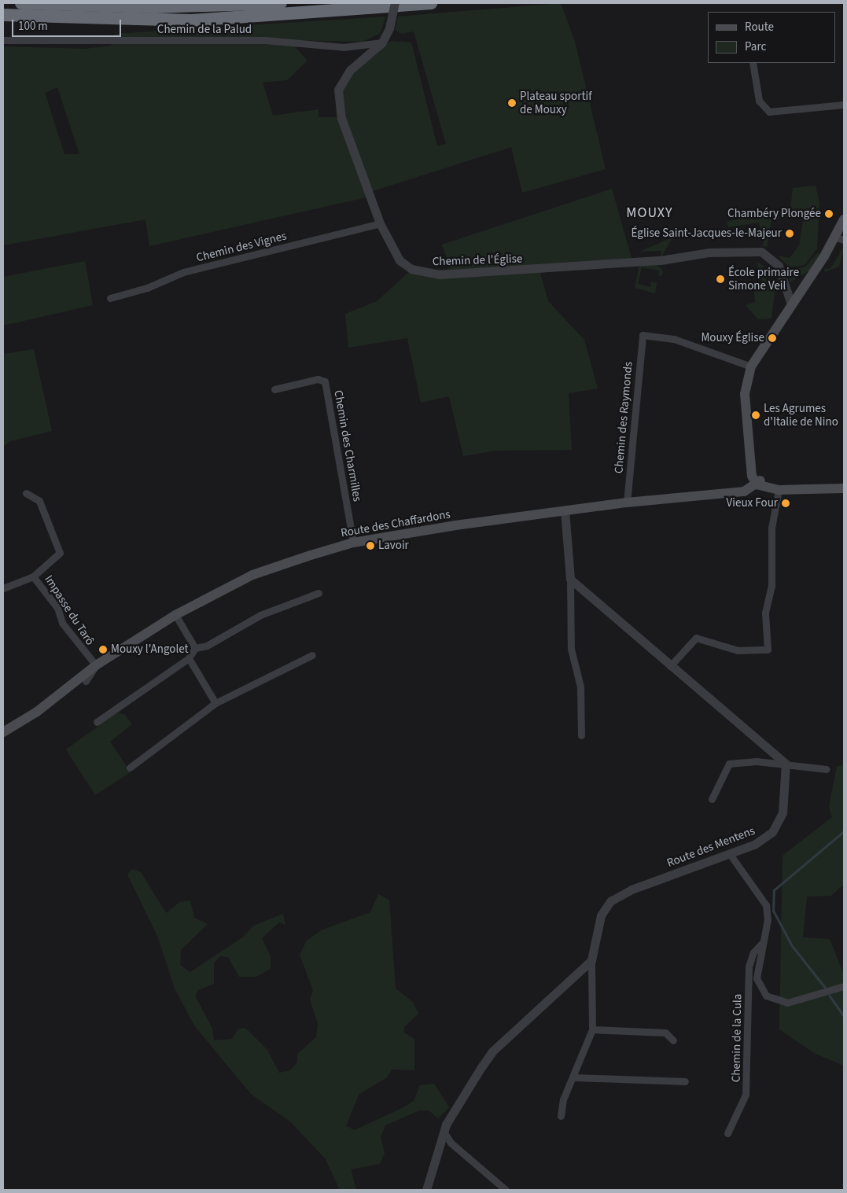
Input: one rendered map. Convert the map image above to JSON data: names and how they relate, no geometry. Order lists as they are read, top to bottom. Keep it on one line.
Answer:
{"streets":{"main road":["Route des Chaffardons"],"street":["Chemin de la Palud","Chemin des Vignes","Chemin de l'Église","Chemin des Raymonds","Chemin des Charmilles","Impasse du Tarô","Route des Mentens","Chemin de la Cula"]},"crossings":[["Chemin de la Palud","Chemin de l'Église"],["Chemin des Vignes","Chemin de l'Église"],["Chemin des Raymonds","Route des Chaffardons"],["Chemin des Charmilles","Route des Chaffardons"]],"districts":["MOUXY"],"places":["Plateau sportif de Mouxy","Chambéry Plongée","Église Saint-Jacques-le-Majeur","École primaire Simone Veil","Mouxy Église","Les Agrumes d'Italie de Nino","Vieux Four","Lavoir","Mouxy l'Angolet"],"legend":["Route","Parc"],"scale_bar":"100 m"}
